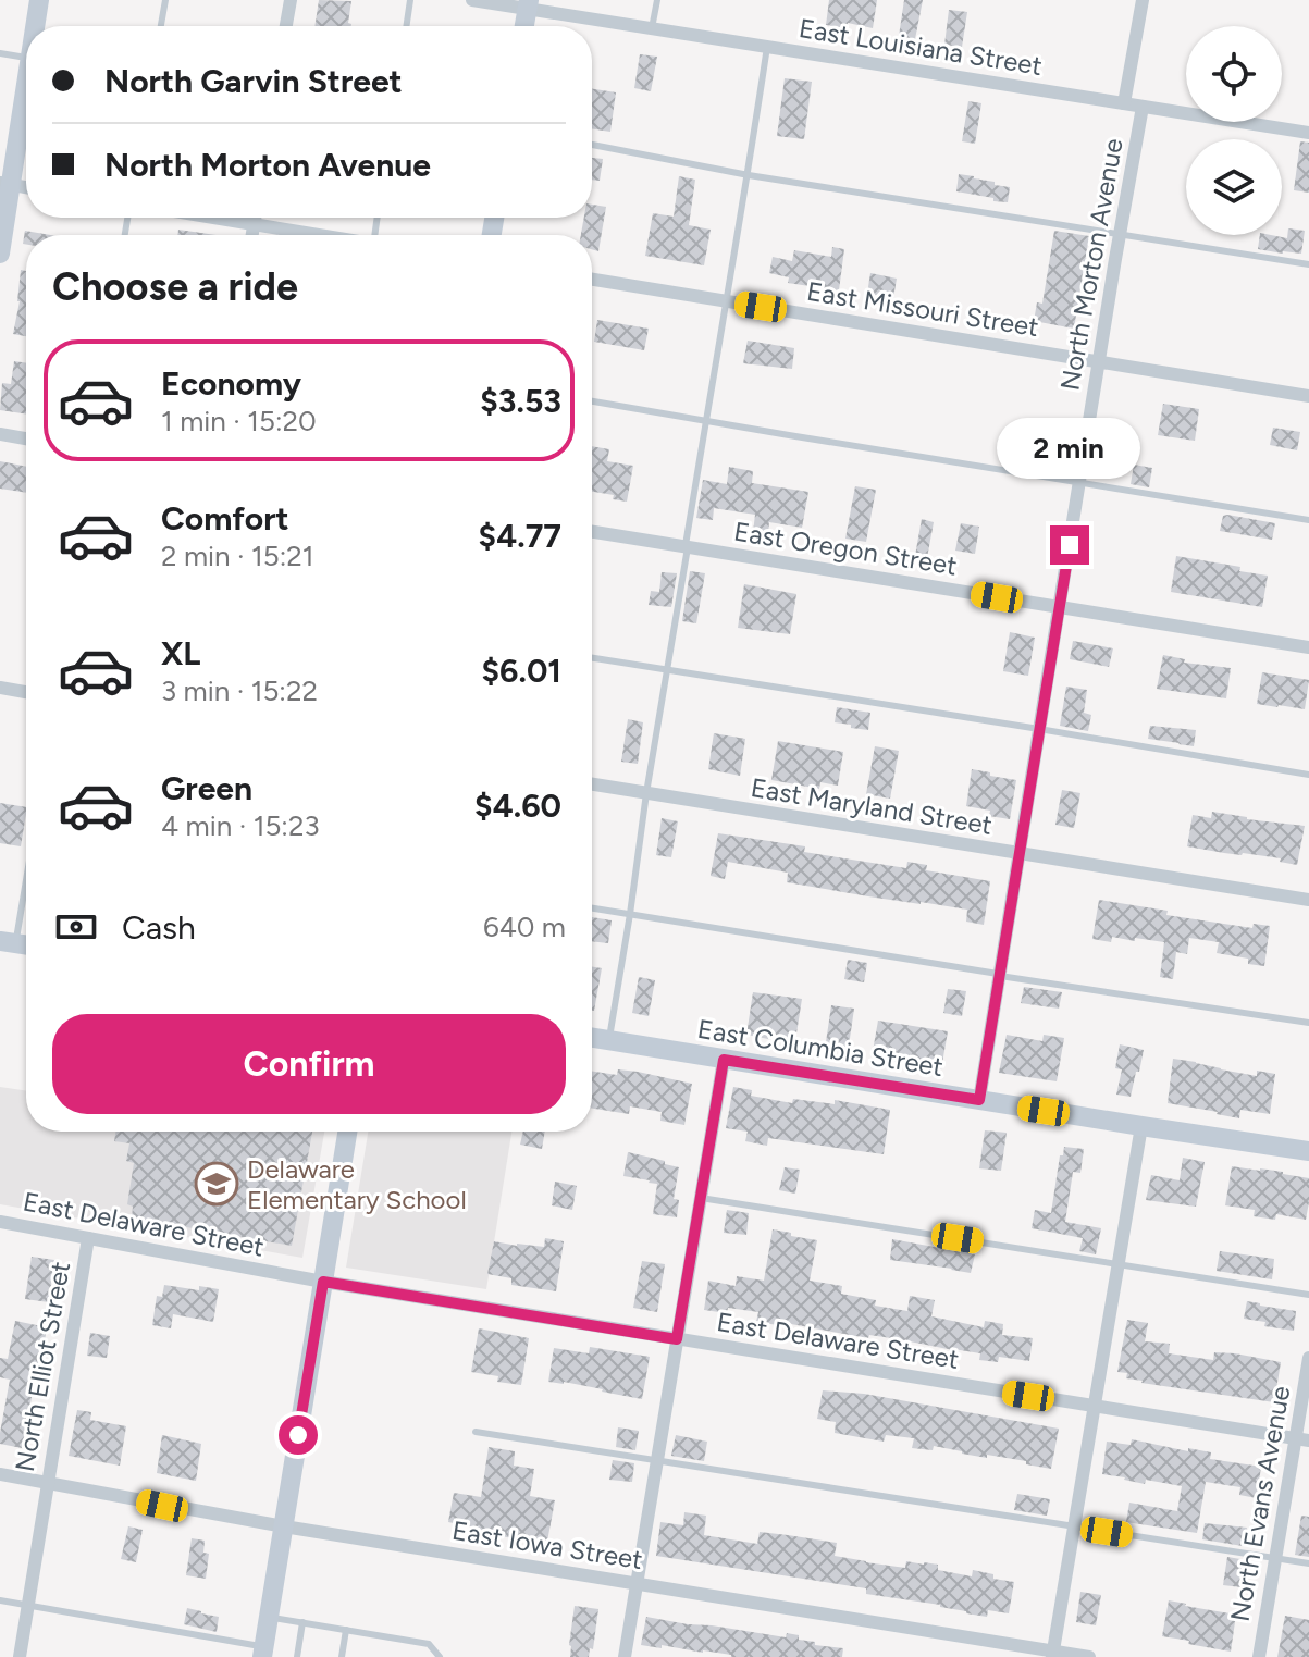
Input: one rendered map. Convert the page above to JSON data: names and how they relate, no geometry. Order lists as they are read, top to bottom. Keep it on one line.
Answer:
{"streets":{"main road":["East Columbia Street"],"street":["East Louisiana Street","North Morton Avenue","East Missouri Street","East Oregon Street","East Maryland Street","East Delaware Street","North Elliot Street","North Evans Avenue","East Iowa Street"]},"crossings":[["East Louisiana Street","North Morton Avenue"],["North Morton Avenue","East Missouri Street"],["North Morton Avenue","East Oregon Street"],["North Morton Avenue","East Maryland Street"],["North Morton Avenue","East Columbia Street"],["East Delaware Street","North Elliot Street"],["East Delaware Street","North Evans Avenue"],["North Elliot Street","East Iowa Street"]],"places":{"school or university":["Delaware Elementary School"]},"page":{"banner":["North Garvin Street","North Morton Avenue"],"heading":"Choose a ride","list":[{"name":"Economy","note":"1 min · 15:20","value":"$3.53"},{"name":"Comfort","note":"2 min · 15:21","value":"$4.77"},{"name":"XL","note":"3 min · 15:22","value":"$6.01"},{"name":"Green","note":"4 min · 15:23","value":"$4.60"}],"bubble":"2 min","pay":["Cash","640 m"],"buttons":"Confirm"}}
